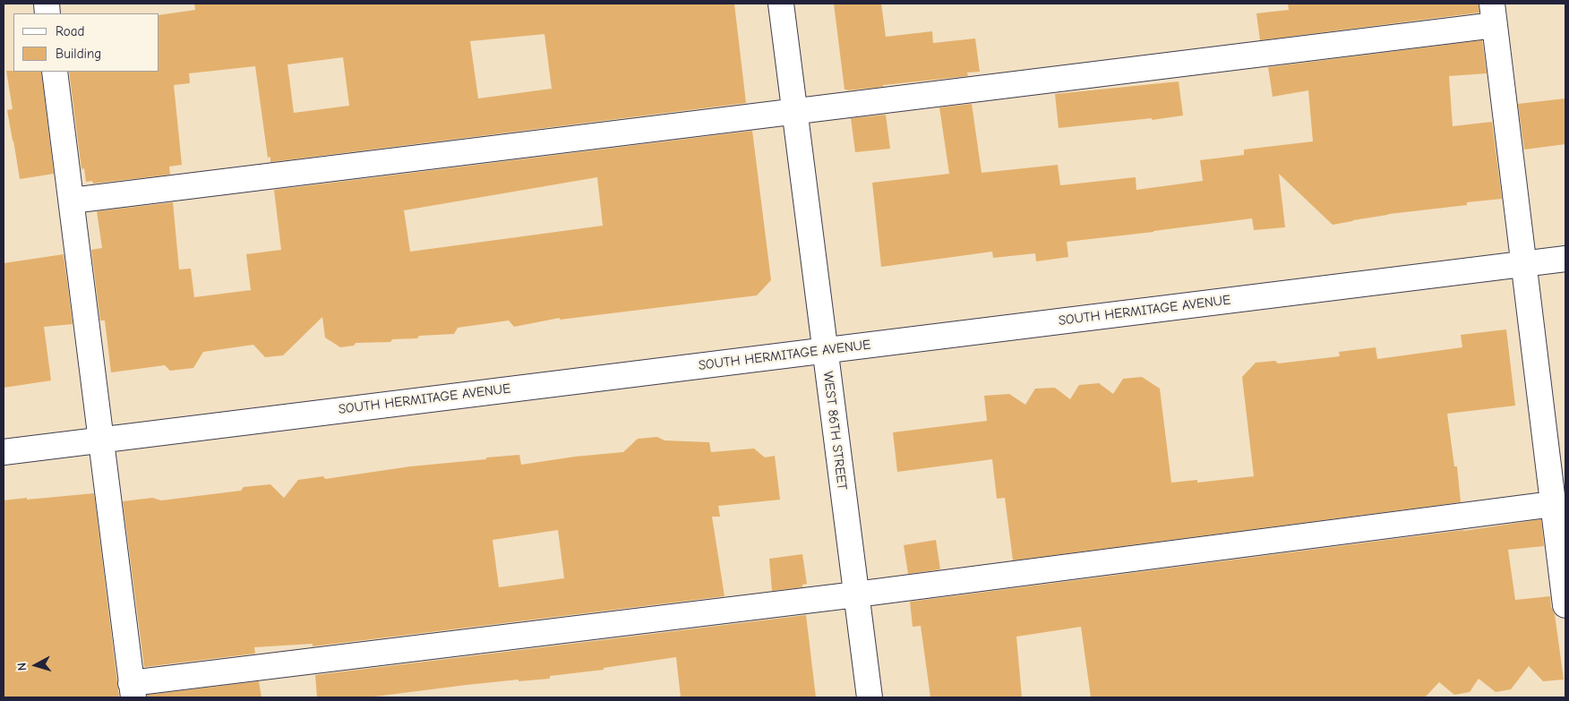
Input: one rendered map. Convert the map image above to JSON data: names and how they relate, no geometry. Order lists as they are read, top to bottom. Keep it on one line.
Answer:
{"streets":{"street":["SOUTH HERMITAGE AVENUE","WEST 86TH STREET"]},"crossings":[["SOUTH HERMITAGE AVENUE","WEST 86TH STREET"]],"legend":["Road","Building"],"north":"left"}
